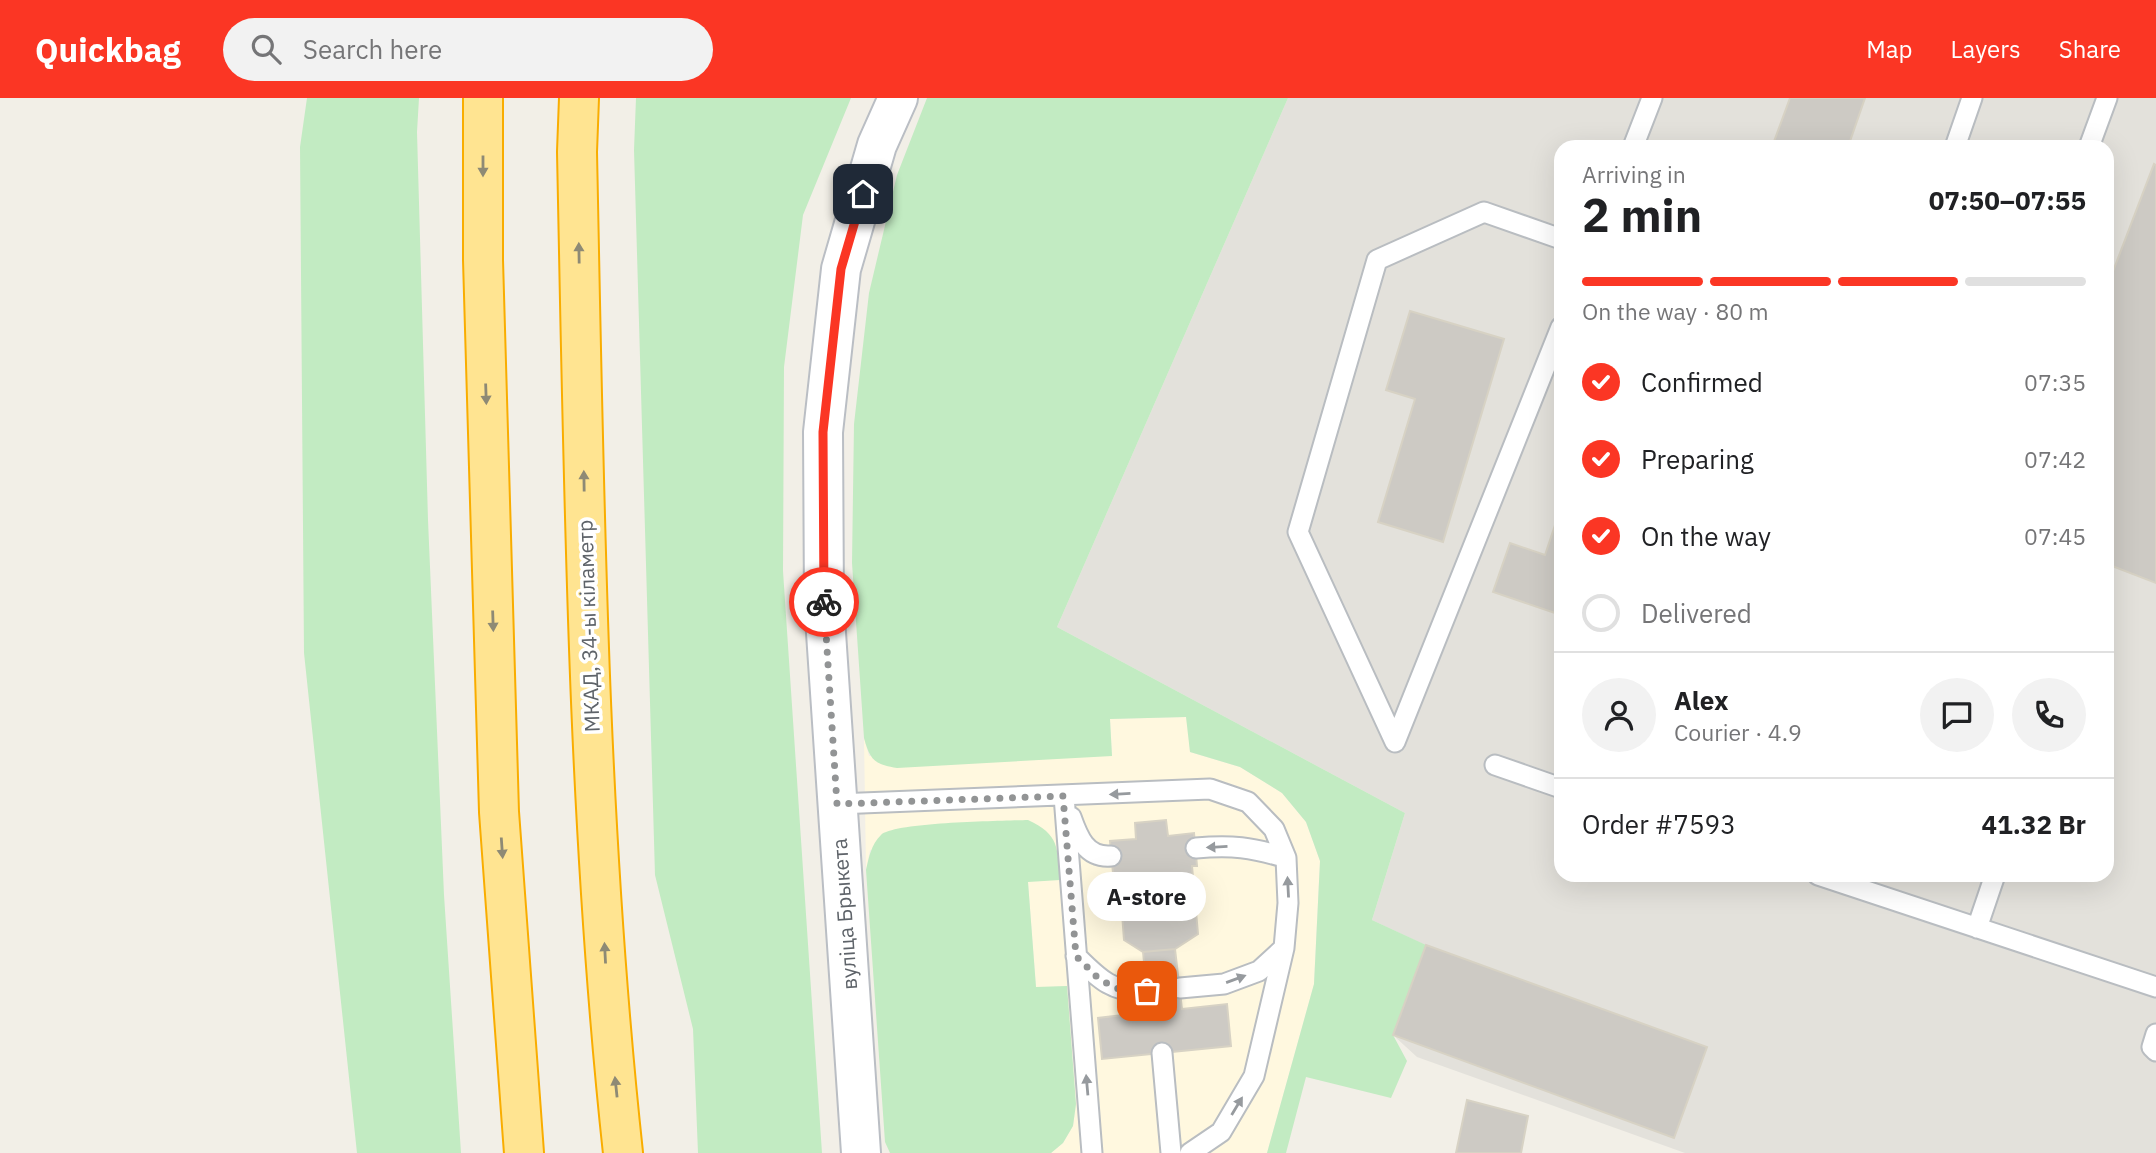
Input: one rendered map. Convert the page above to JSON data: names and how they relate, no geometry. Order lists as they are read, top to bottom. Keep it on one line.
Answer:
{"streets":{"highway":["МКАД, 34-ы кіламетр"],"street":["вуліца Брыкета"]},"places":["А-store"],"page":{"header":"Quickbag","search":"Search here","nav":["Map","Layers","Share"],"heading":["2 min","Arriving in","07:50–07:55"],"panel":["Alex","Courier · 4.9","Order #7593","41.32 Br"],"bar":"On the way · 80 m","list":[["Confirmed","07:35"],["Preparing","07:42"],["On the way","07:45"],"Delivered"],"bubble":"А-store"}}
